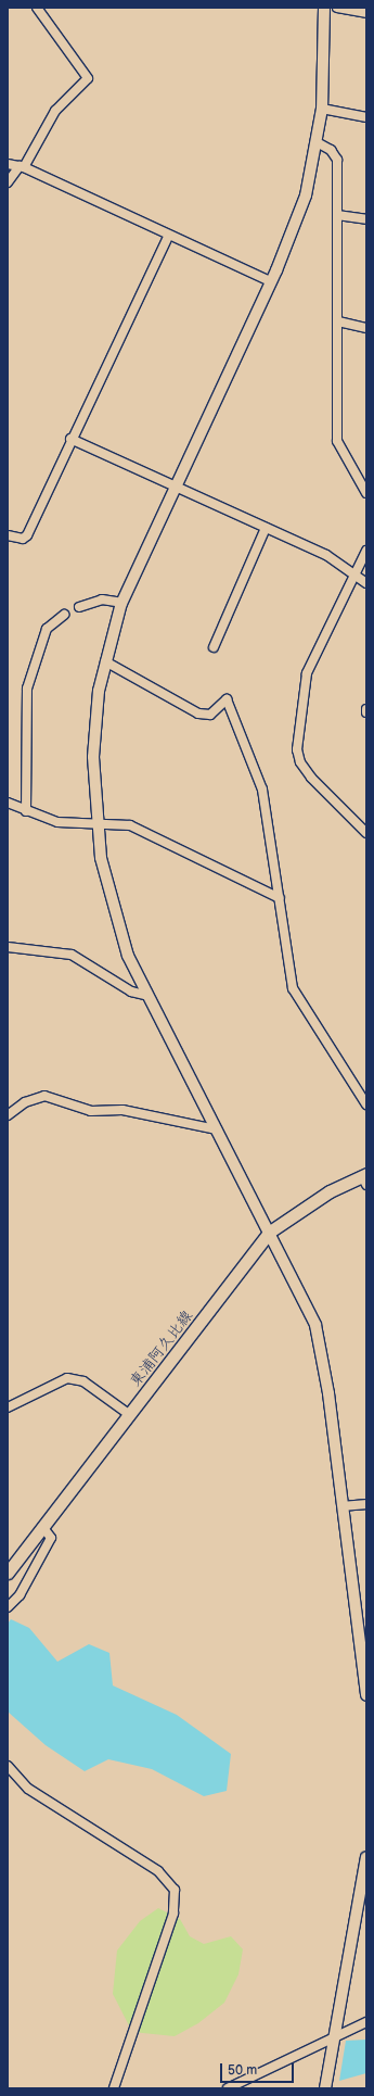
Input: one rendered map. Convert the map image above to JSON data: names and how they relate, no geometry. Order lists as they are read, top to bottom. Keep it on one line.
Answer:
{"streets":{"main road":["東浦阿久比線"]},"scale_bar":"50 m"}
